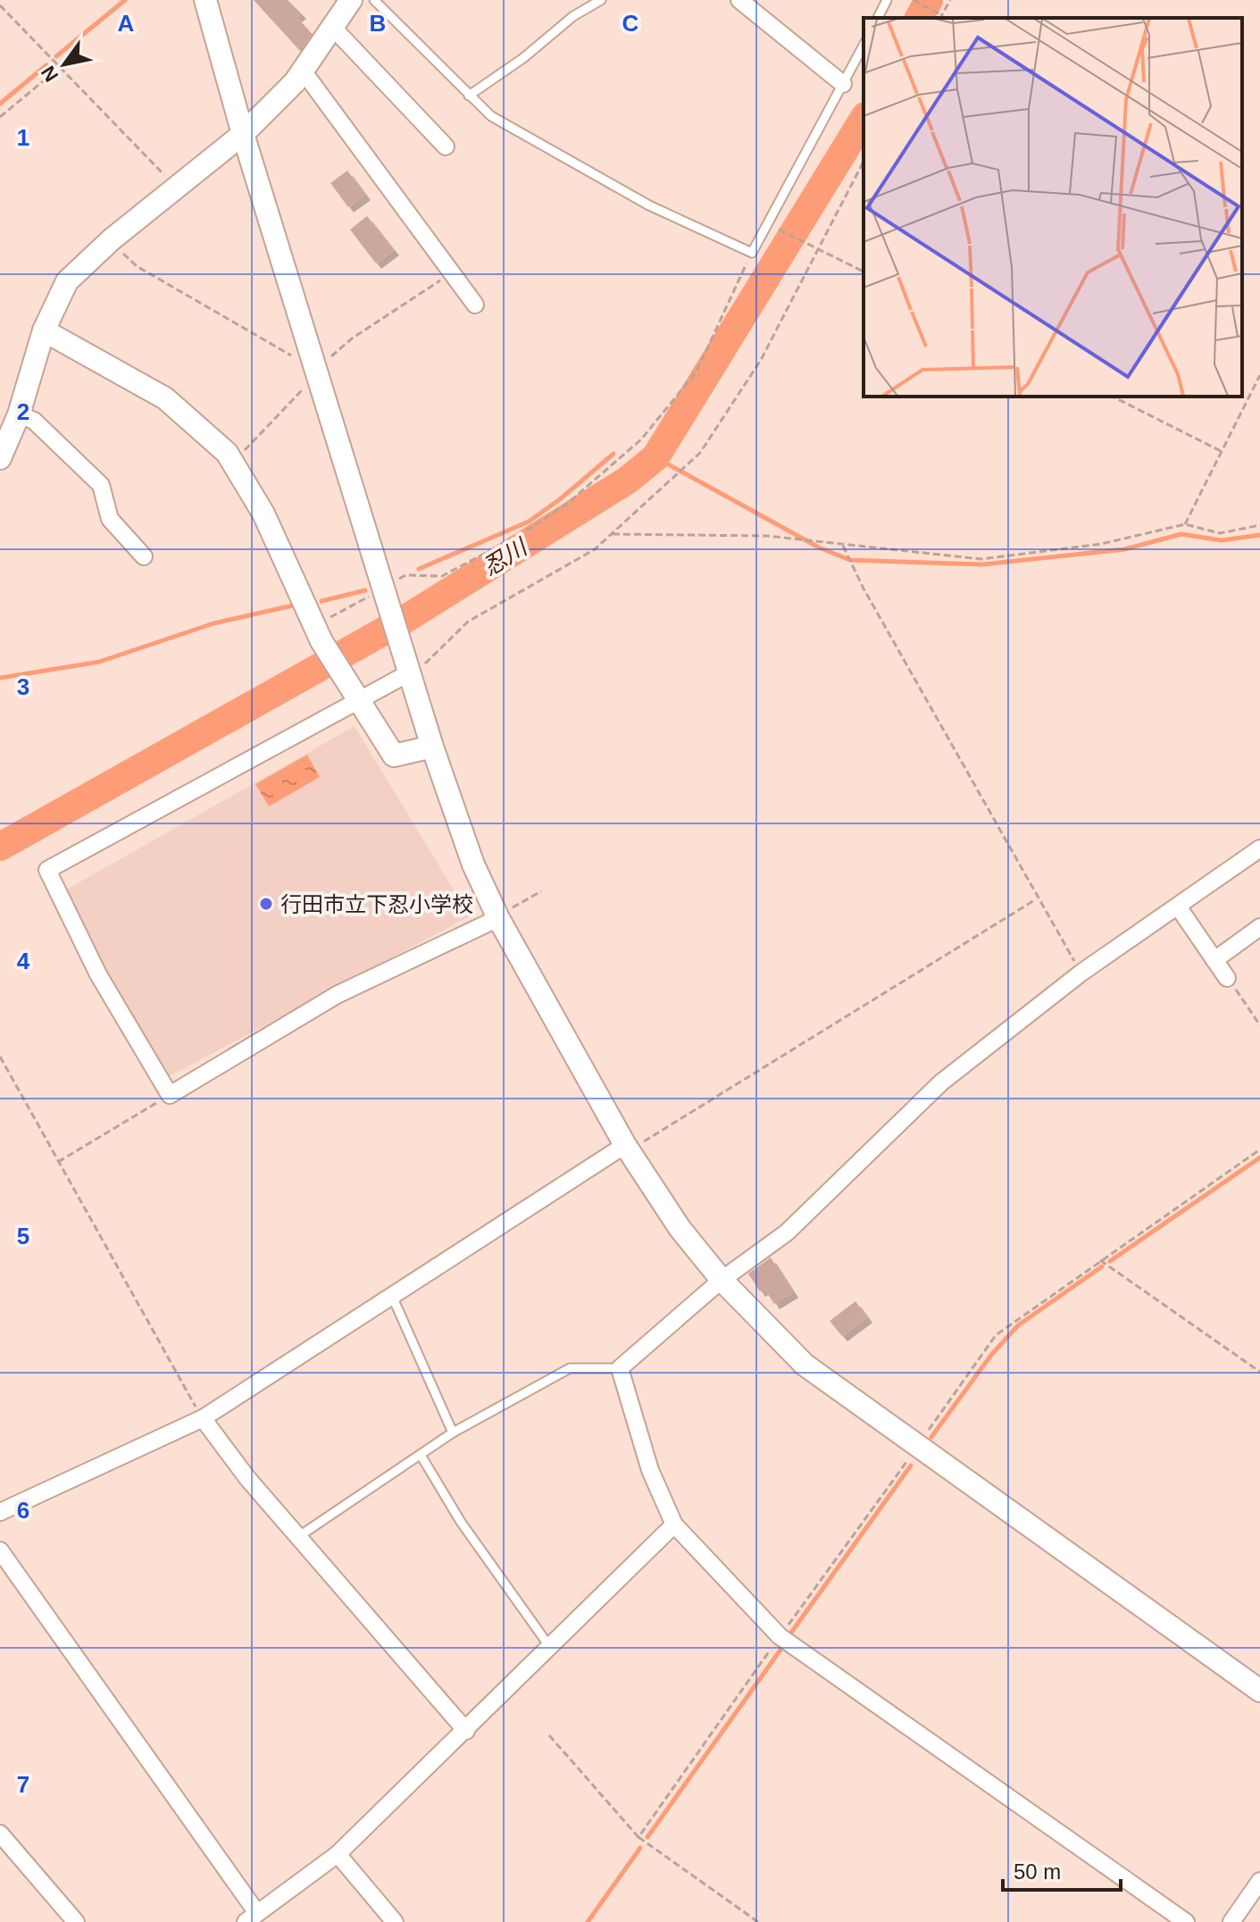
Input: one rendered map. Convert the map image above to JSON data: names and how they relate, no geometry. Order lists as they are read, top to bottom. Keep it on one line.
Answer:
{"water":["忍川"],"places":["行田市立下忍小学校"],"scale_bar":"50 m","north":"bottom left","grid":{"columns":["A","B","C"],"rows":["1","2","3","4","5","6","7"]}}
